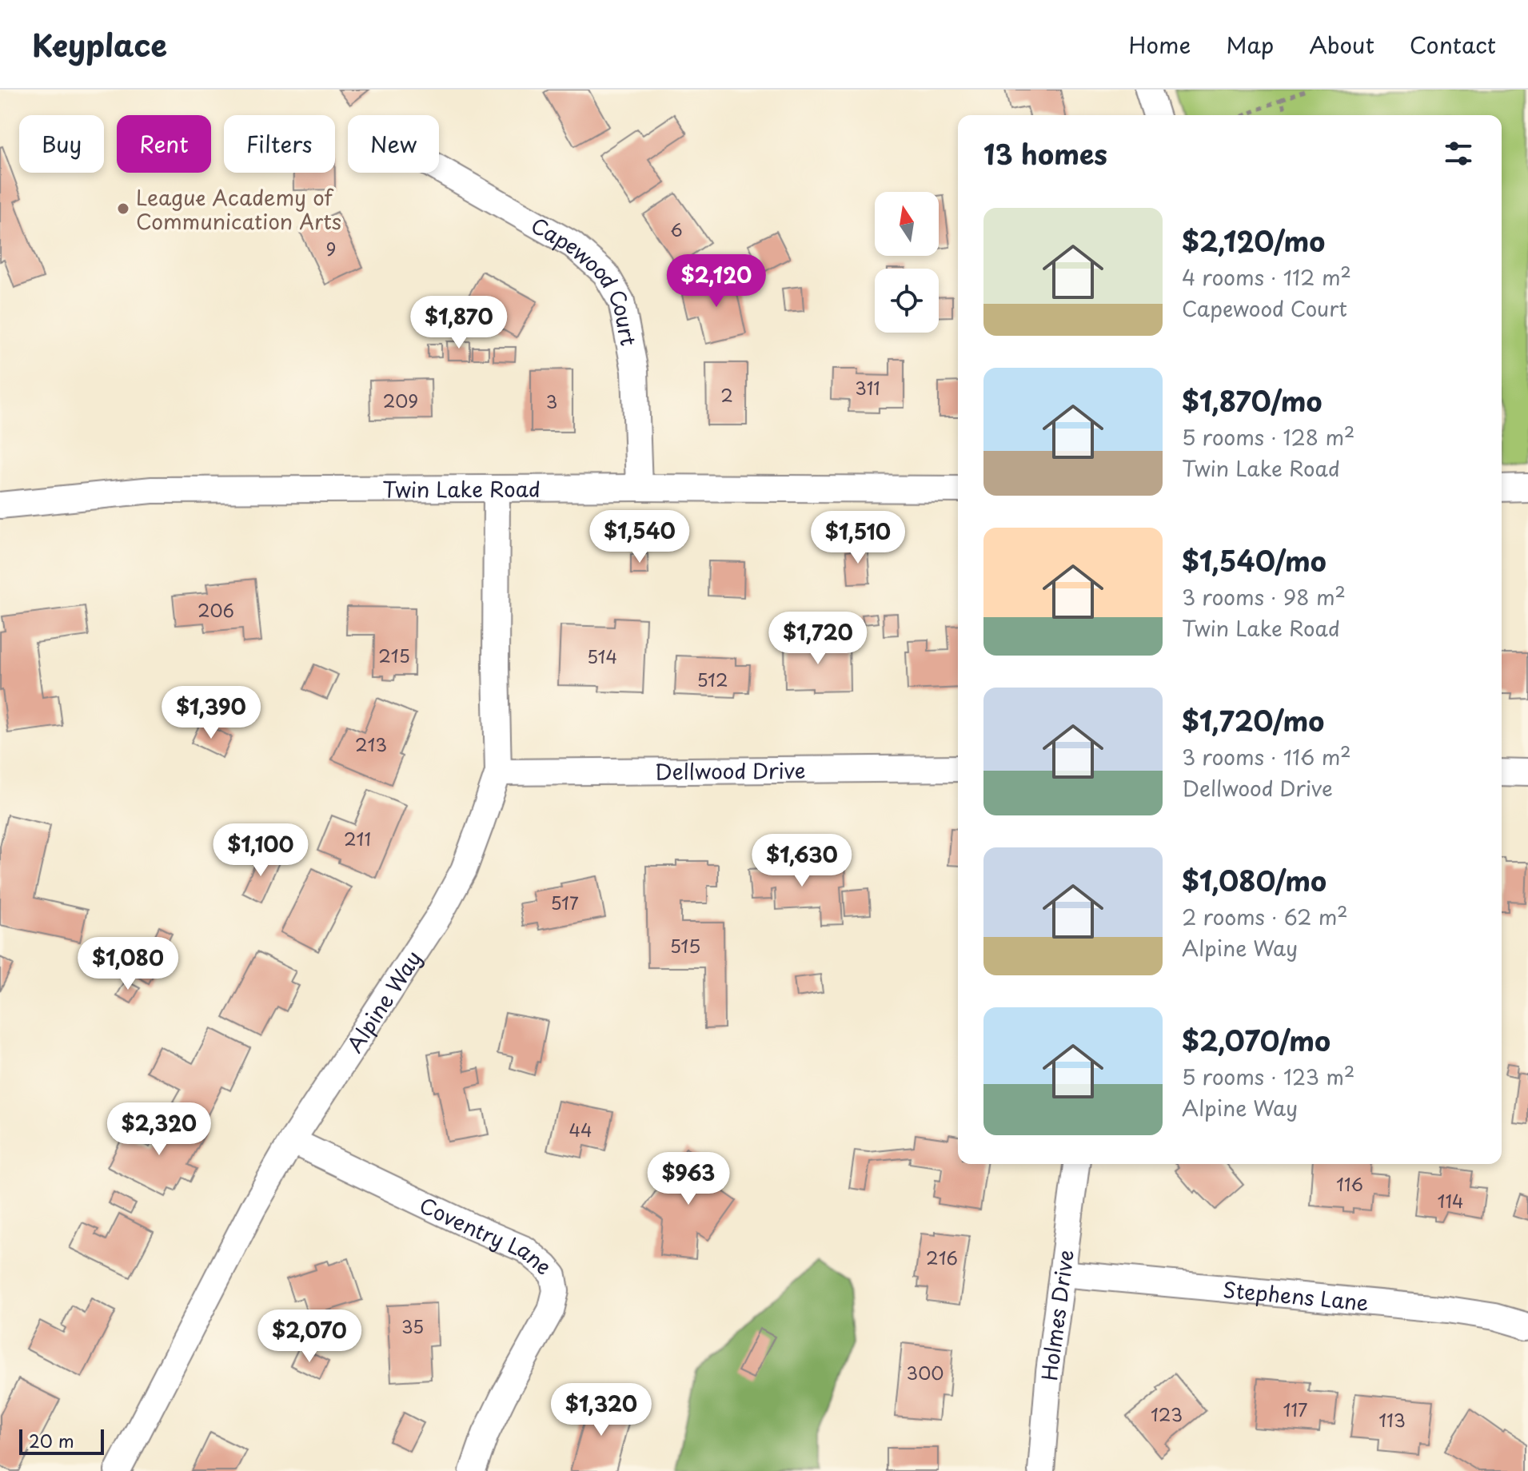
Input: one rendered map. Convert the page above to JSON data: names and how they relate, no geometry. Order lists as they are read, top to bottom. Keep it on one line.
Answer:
{"streets":{"street":["Capewood Court","Twin Lake Road","Dellwood Drive","Alpine Way","Coventry Lane","Stephens Lane","Holmes Drive"]},"crossings":[["Capewood Court","Twin Lake Road"],["Twin Lake Road","Alpine Way"],["Dellwood Drive","Alpine Way"],["Alpine Way","Coventry Lane"],["Stephens Lane","Holmes Drive"]],"places":["League Academy of Communication Arts"],"house_numbers":["6","9","311","2","209","3","206","215","514","512","213","211","517","515","44","116","114","216","35","300","117","123","113"],"scale_bar":"20 m","north":"top","page":{"header":"Keyplace","nav":["Home","Map","About","Contact"],"chip":["Buy","Rent","Filters","New"],"heading":"13 homes","list":[{"name":"$2,120/mo","note":"4 rooms · 112 m² · Capewood Court"},{"name":"$1,870/mo","note":"5 rooms · 128 m² · Twin Lake Road"},{"name":"$1,540/mo","note":"3 rooms · 98 m² · Twin Lake Road"},{"name":"$1,720/mo","note":"3 rooms · 116 m² · Dellwood Drive"},{"name":"$1,080/mo","note":"2 rooms · 62 m² · Alpine Way"},{"name":"$2,070/mo","note":"5 rooms · 123 m² · Alpine Way"}],"price":["$2,120","$1,870","$1,540","$1,510","$1,720","$1,390","$1,100","$1,630","$1,080","$2,320","$963","$2,070","$1,320"],"scale":"20 m"}}
